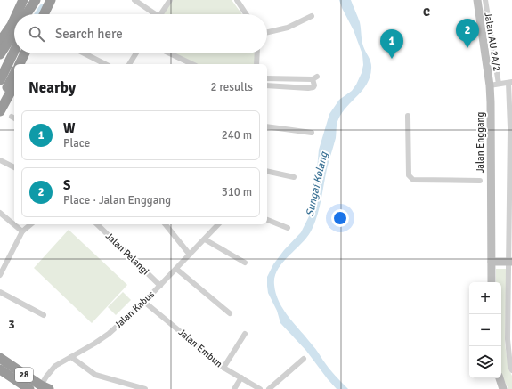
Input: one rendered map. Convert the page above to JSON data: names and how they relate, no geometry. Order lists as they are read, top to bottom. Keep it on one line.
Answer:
{"streets":{"highway":["28"],"main road":["Jalan Enggang"],"street":["Jalan AU 2A/2","Jalan Pelangi","Jalan Kabus","Jalan Embun"]},"crossings":[["Jalan Pelangi","Jalan Kabus"],["Jalan Kabus","Jalan Embun"],["Jalan Kabus","28"]],"water":["Sungai Kelang"],"page":{"search":"Search here","pins":["2","1"],"heading":["Nearby","2 results"],"list":[{"mark":"1","name":"W","note":"Place","value":"240 m"},{"mark":"2","name":"S","note":"Place · Jalan Enggang","value":"310 m"}],"map_buttons":["+","−"]},"grid":{"columns":["C"],"rows":["3"]}}
